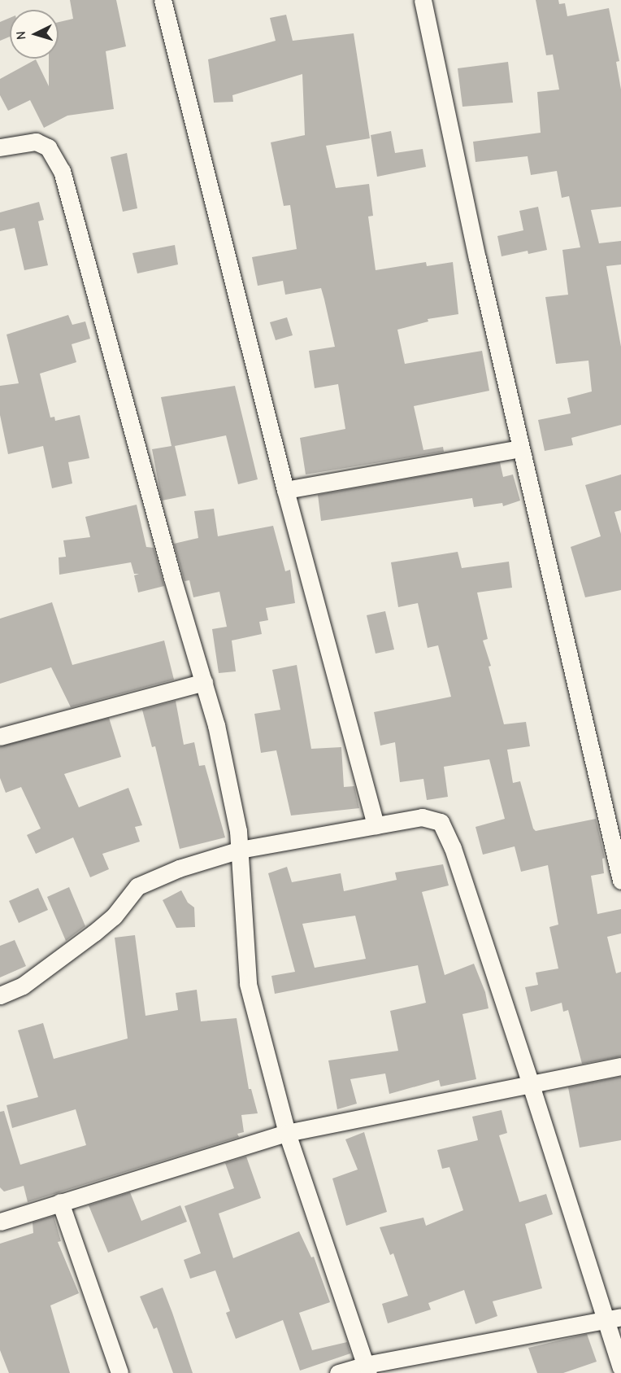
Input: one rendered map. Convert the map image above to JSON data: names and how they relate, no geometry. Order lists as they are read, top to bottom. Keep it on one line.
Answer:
{"north":"left"}
